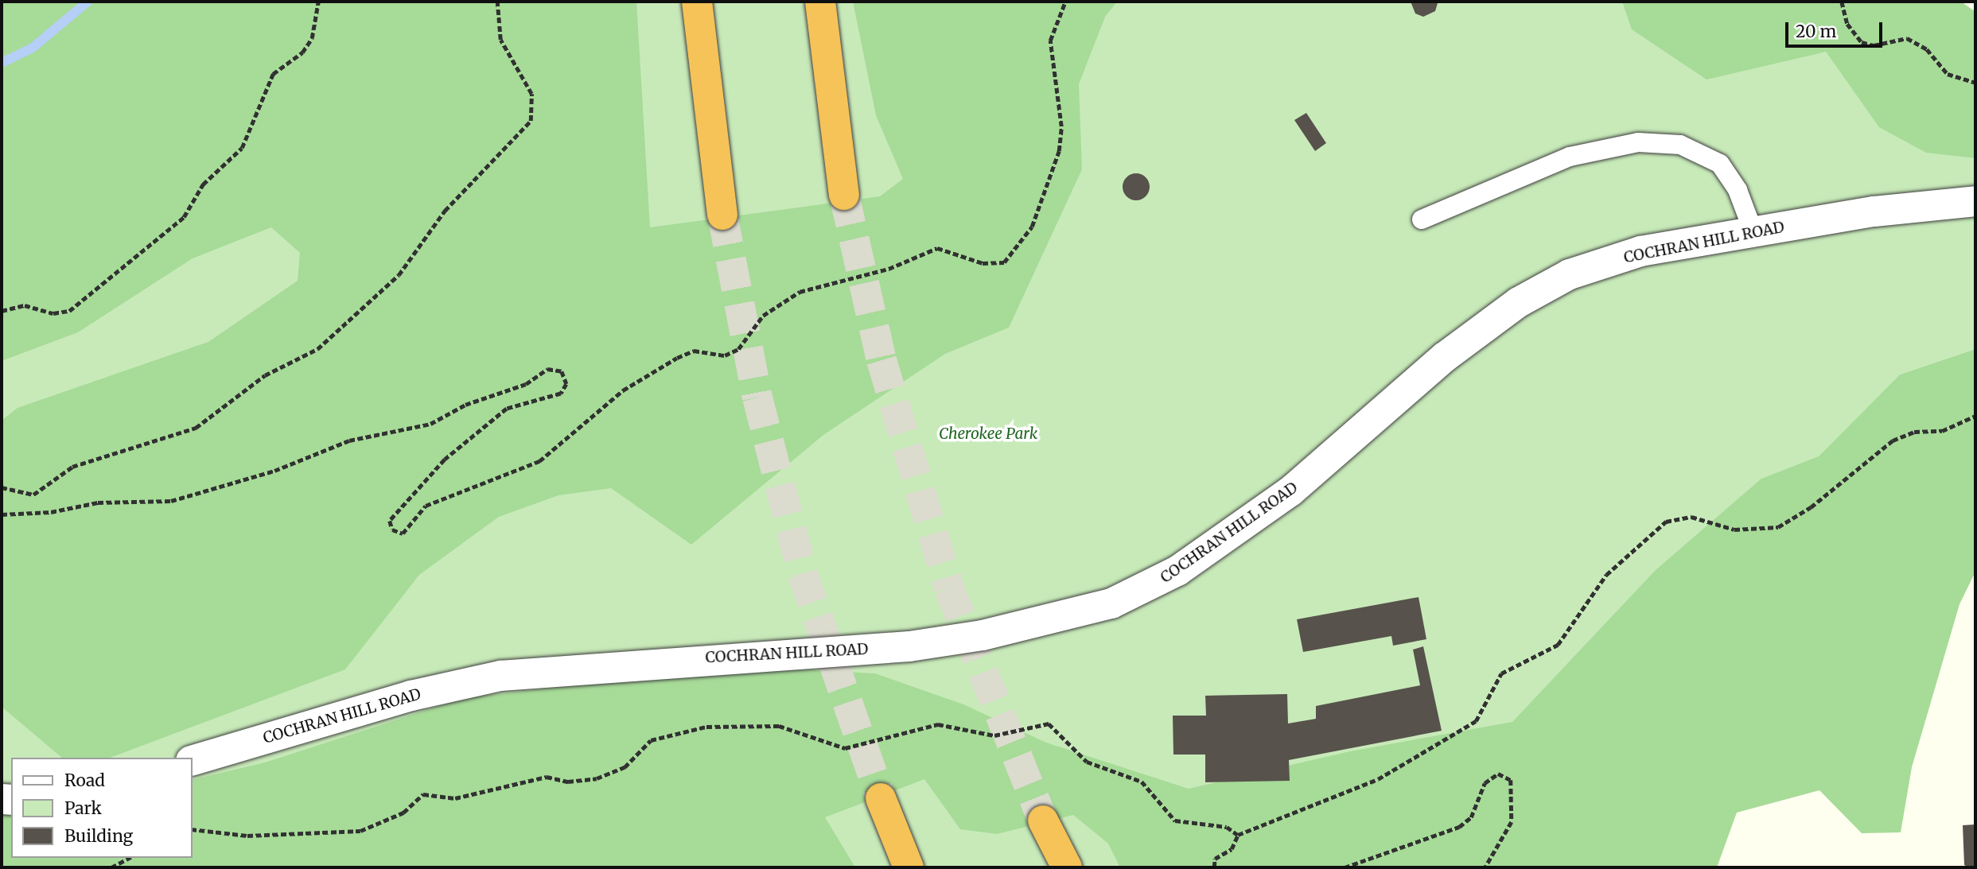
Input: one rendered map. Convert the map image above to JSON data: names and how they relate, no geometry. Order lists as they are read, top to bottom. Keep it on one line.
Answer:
{"streets":{"street":["COCHRAN HILL ROAD"]},"parks":["Cherokee Park"],"legend":["Road","Park","Building"],"scale_bar":"20 m"}
